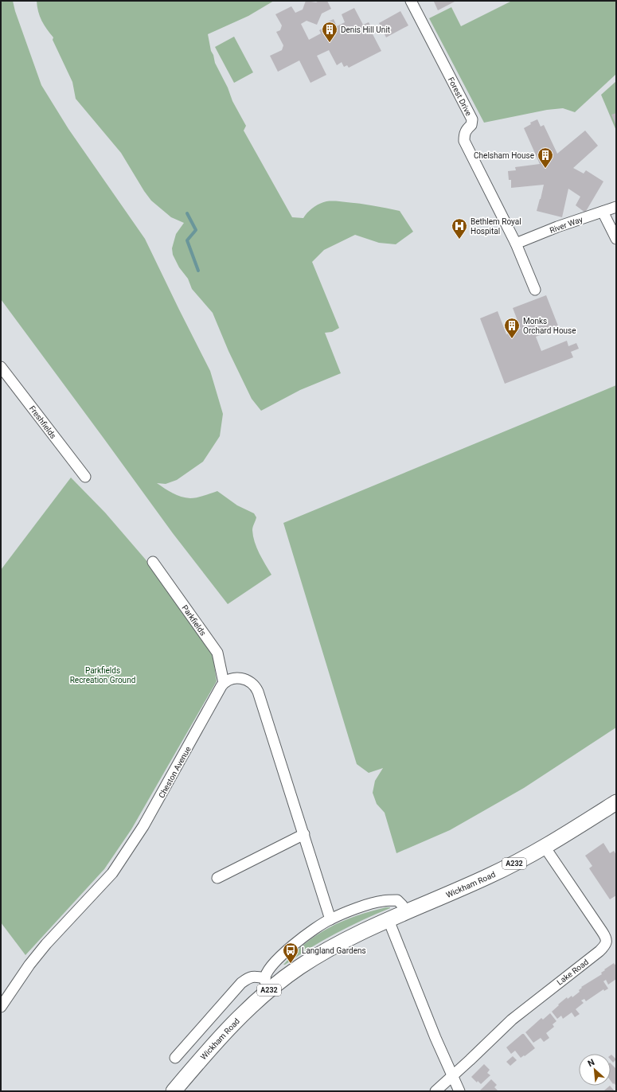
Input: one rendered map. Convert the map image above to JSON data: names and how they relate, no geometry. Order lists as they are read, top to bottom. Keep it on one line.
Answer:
{"streets":{"highway":["A232","Wickham Road"],"street":["Forest Drive","River Way","Freshfields","Parkfields","Cheston Avenue","Lake Road"]},"crossings":[["Forest Drive","River Way"],["Parkfields","Cheston Avenue"],["Wickham Road","Lake Road"]],"parks":["Parkfields Recreation Ground"],"places":{"building":["Denis Hill Unit","Chelsham House","Monks Orchard House"],"hospital":["Bethlem Royal Hospital"],"bus stop":["Langland Gardens"]},"north":"top left"}
